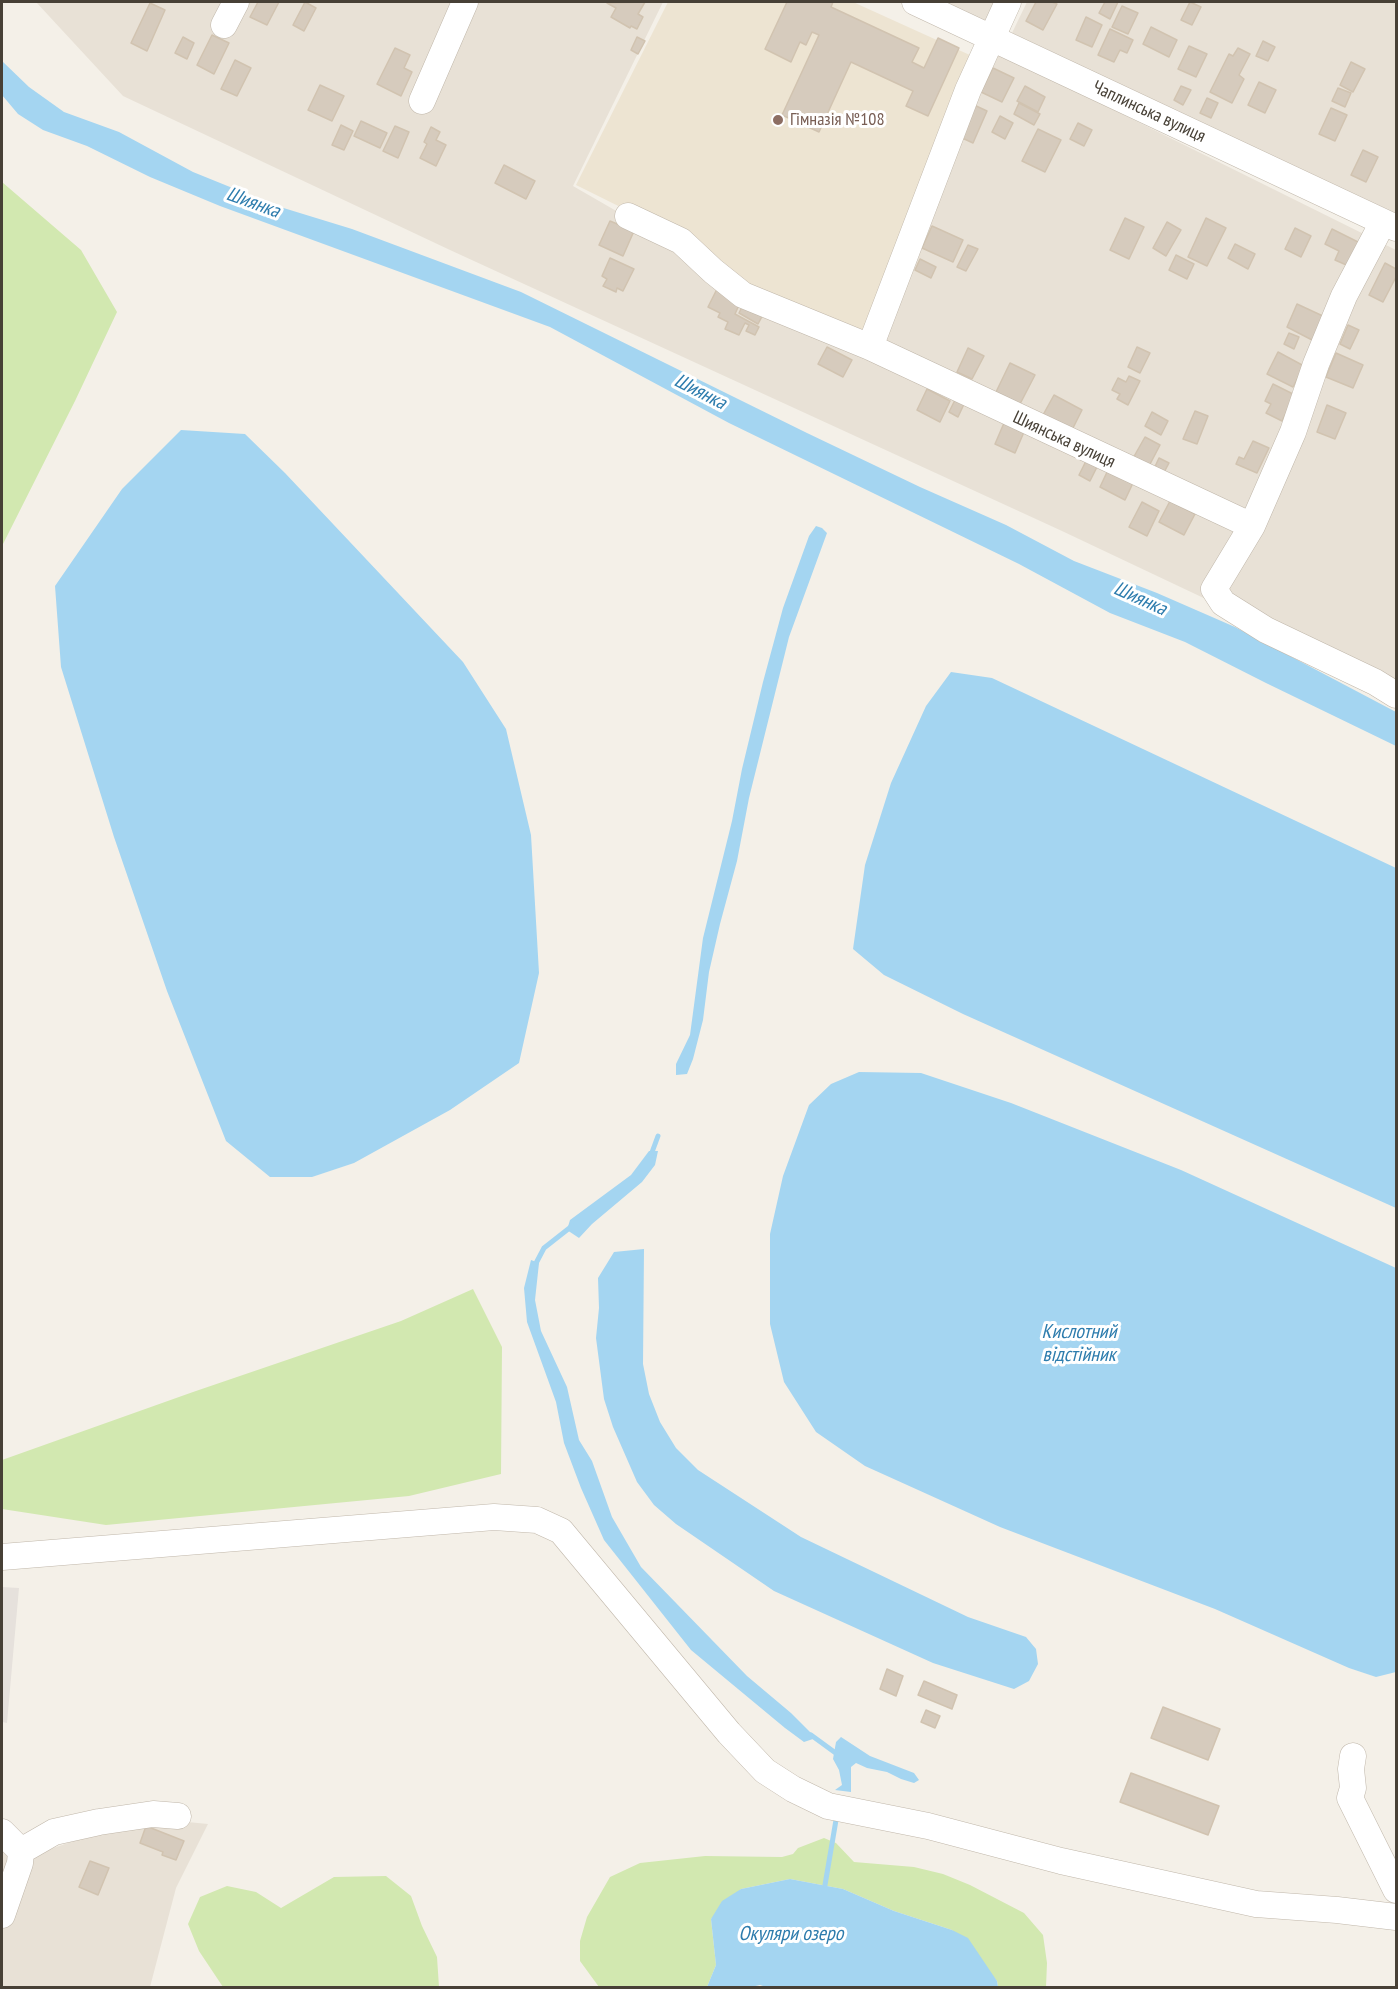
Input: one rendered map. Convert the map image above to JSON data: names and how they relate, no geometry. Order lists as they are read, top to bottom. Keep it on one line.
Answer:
{"streets":{"street":["Чаплинська вулиця","Шиянська вулиця"]},"crossings":[["Чаплинська вулиця","Шиянська вулиця"]],"water":["Шиянка","Кислотний відстійник","Окуляри озеро"],"places":["Гімназія №108"]}
